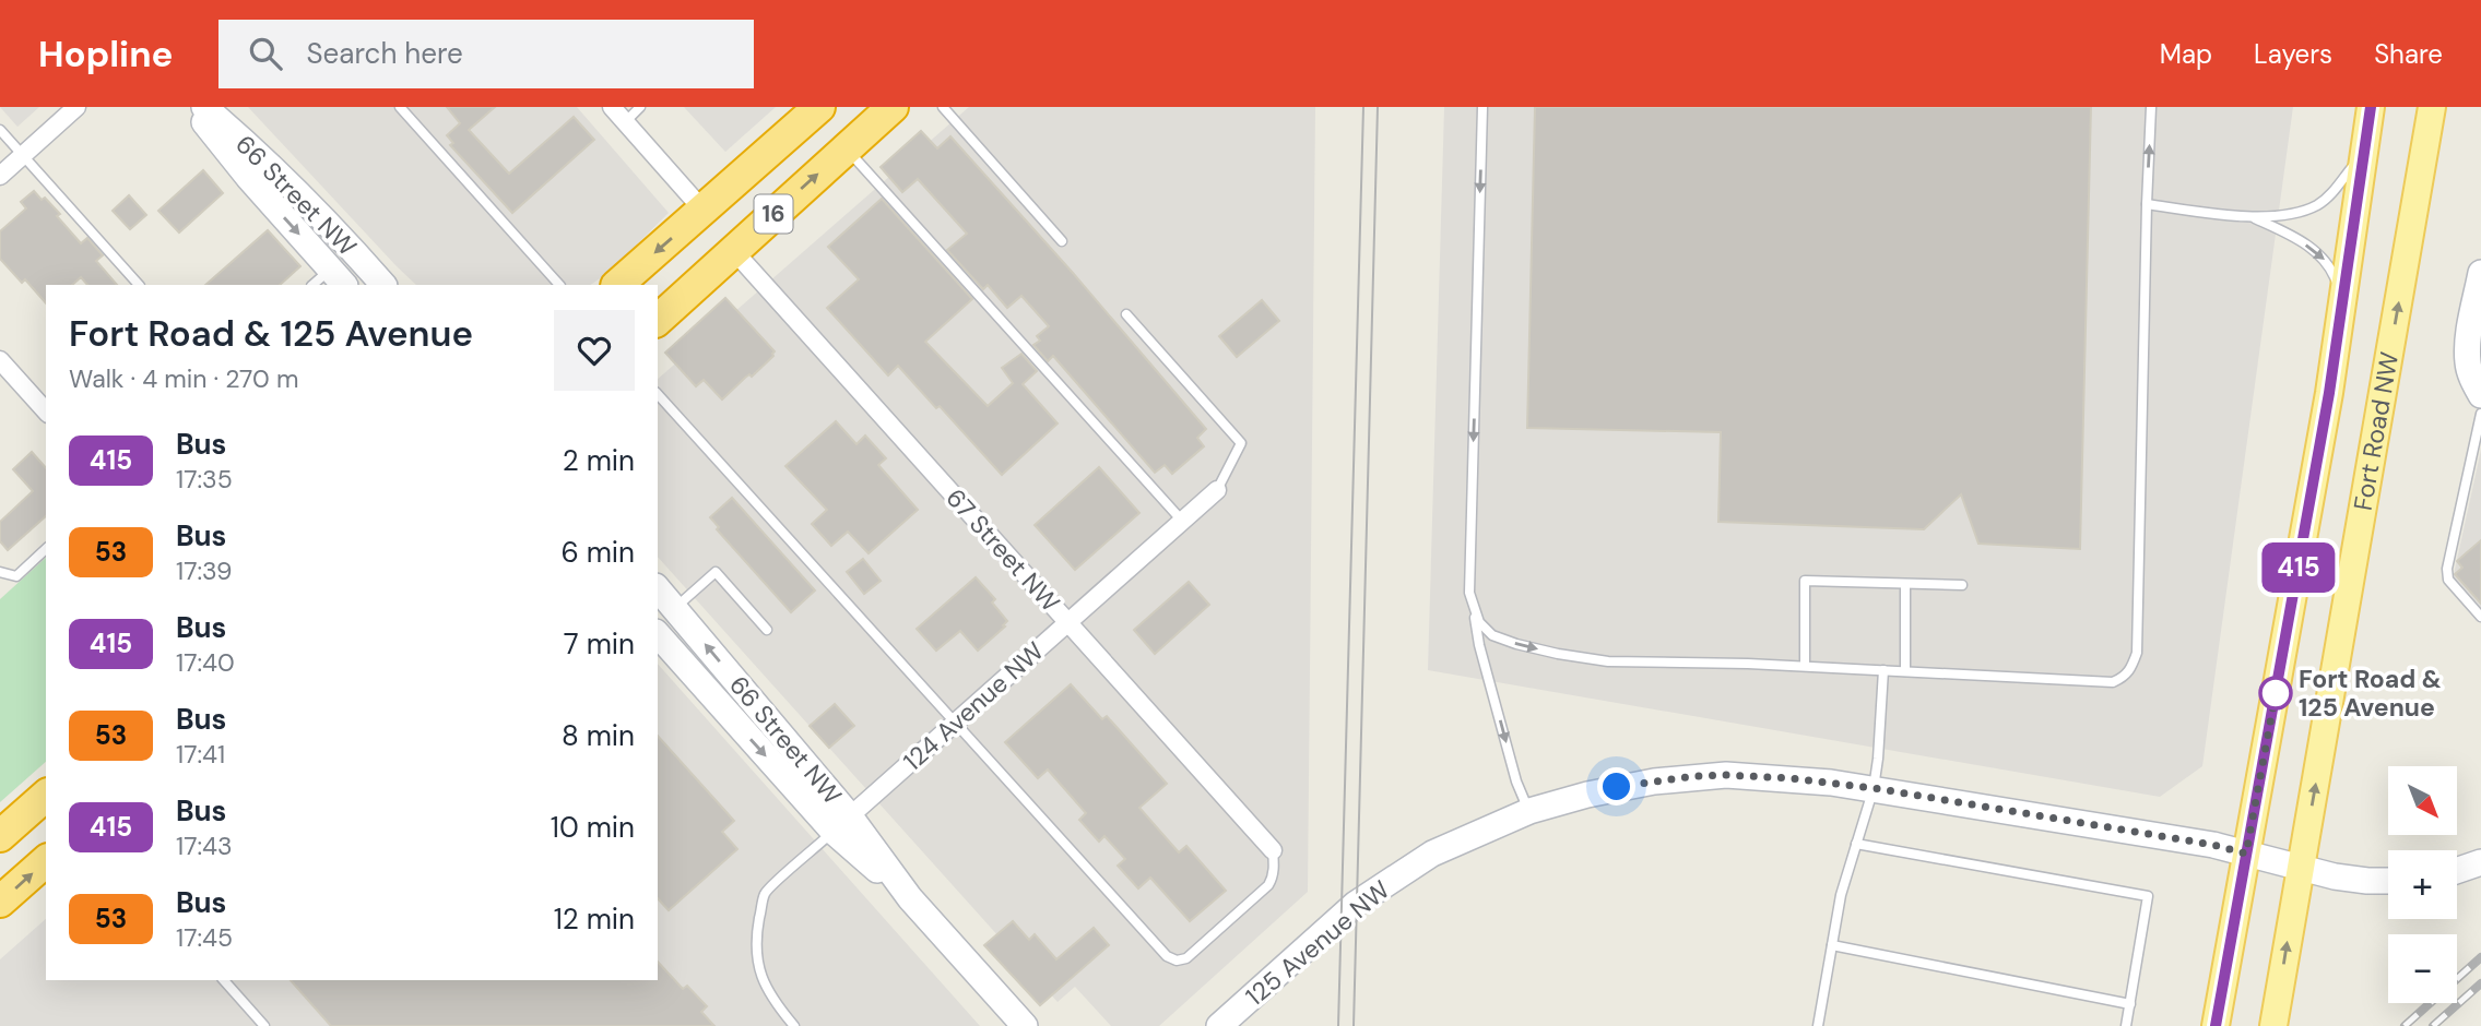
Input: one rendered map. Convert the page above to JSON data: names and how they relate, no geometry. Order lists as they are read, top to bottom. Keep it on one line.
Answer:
{"streets":{"highway":["16"],"main road":["Fort Road NW"],"street":["66 Street NW","67 Street NW","124 Avenue NW","125 Avenue NW"]},"crossings":[["66 Street NW","124 Avenue NW"],["16","67 Street NW"],["Fort Road NW","125 Avenue NW"],["67 Street NW","124 Avenue NW"]],"places":["Fort Road & 125 Avenue"],"lines":["bus line 415"],"north":"bottom right","page":{"header":"Hopline","search":"Search here","nav":["Map","Layers","Share"],"on_map":"415","heading":["Fort Road & 125 Avenue","Walk · 4 min · 270 m"],"list":[{"mark":"415","name":"Bus","note":"17:35","value":"2 min"},{"mark":"53","name":"Bus","note":"17:39","value":"6 min"},{"mark":"415","name":"Bus","note":"17:40","value":"7 min"},{"mark":"53","name":"Bus","note":"17:41","value":"8 min"},{"mark":"415","name":"Bus","note":"17:43","value":"10 min"},{"mark":"53","name":"Bus","note":"17:45","value":"12 min"}],"map_buttons":["+","−"]}}
